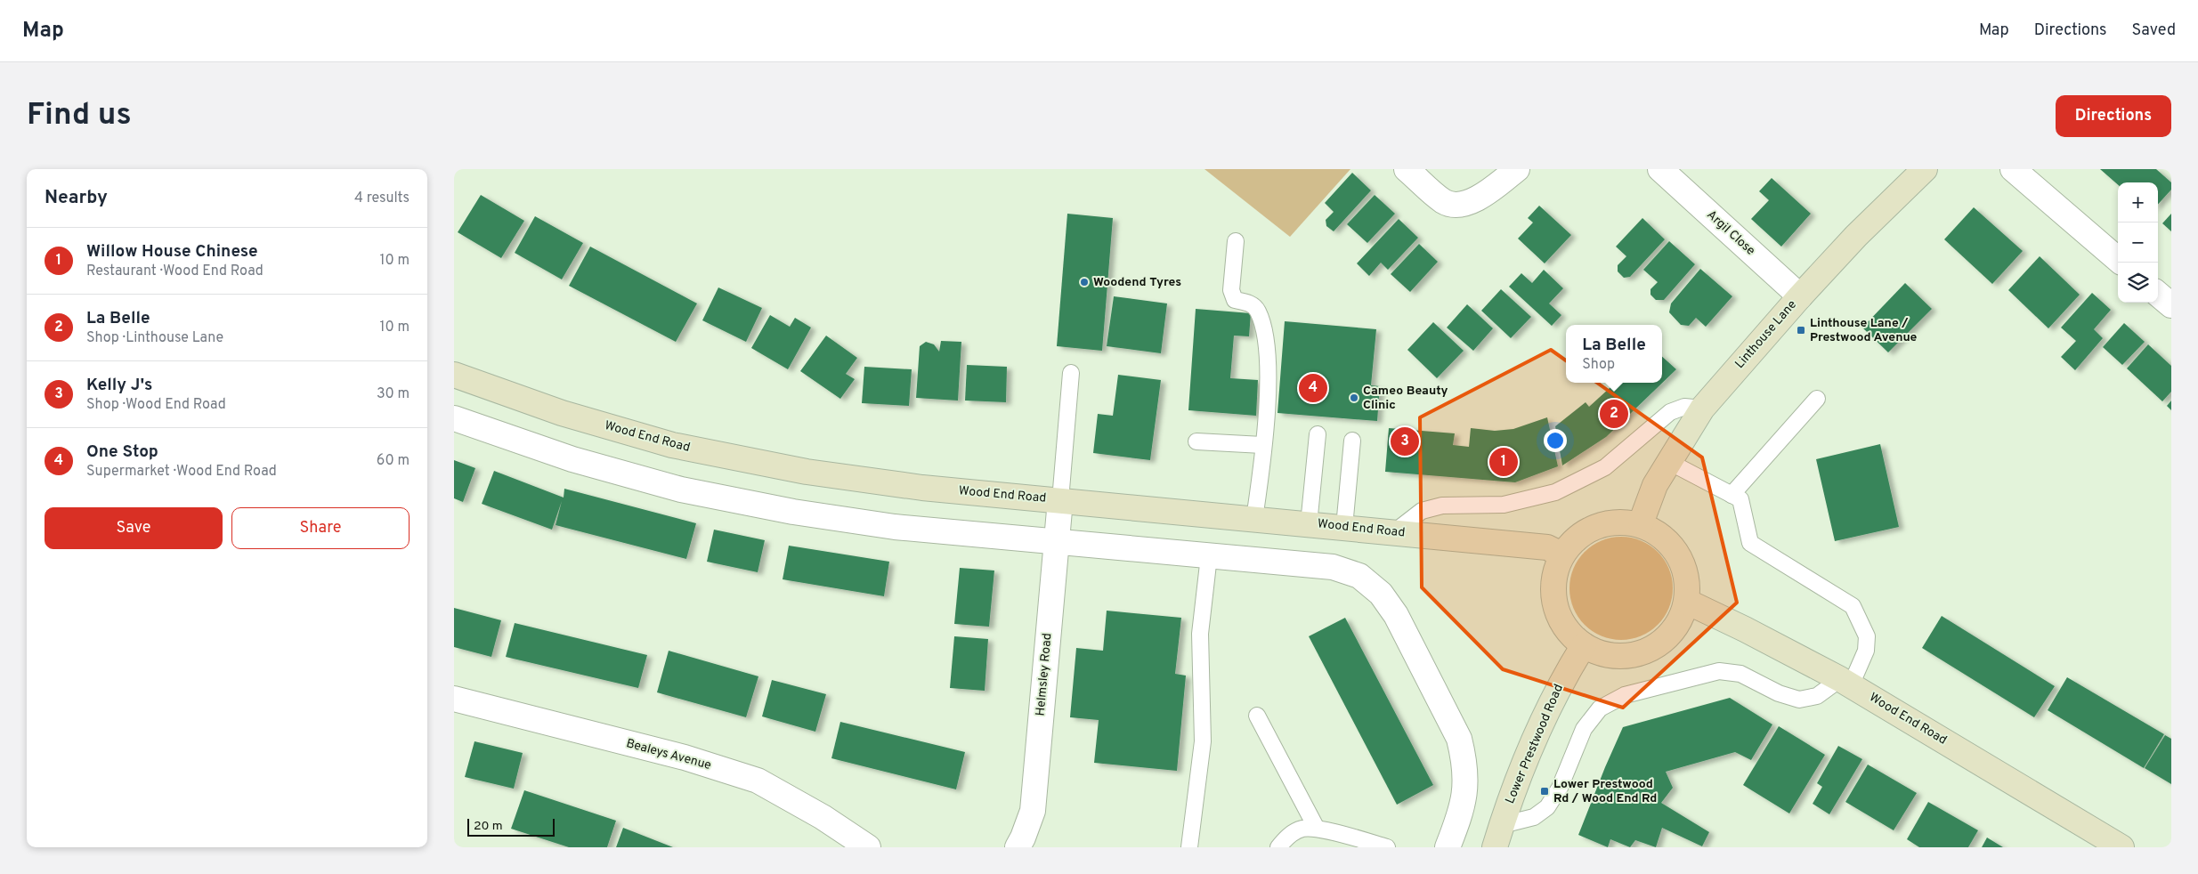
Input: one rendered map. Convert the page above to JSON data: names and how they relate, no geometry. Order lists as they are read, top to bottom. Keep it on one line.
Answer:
{"streets":{"street":["Argil Close","Linthouse Lane","Wood End Road","Helmsley Road","Lower Prestwood Road","Bealeys Avenue"]},"crossings":[["Argil Close","Linthouse Lane"],["Linthouse Lane","Wood End Road"],["Linthouse Lane","Lower Prestwood Road"],["Wood End Road","Helmsley Road"],["Wood End Road","Lower Prestwood Road"]],"places":{"other":["Woodend Tyres","Cameo Beauty Clinic"],"transit":["Linthouse Lane / Prestwood Avenue","Lower Prestwood Rd / Wood End Rd"]},"scale_bar":"20 m","page":{"header":"Map","nav":["Map","Directions","Saved"],"buttons":["Directions",["Save","Share"]],"title":"Find us","heading":["Nearby","4 results"],"map_buttons":["+","−"],"list":[{"mark":"1","name":"Willow House Chinese","note":"Restaurant · Wood End Road","value":"10 m"},{"mark":"2","name":"La Belle","note":"Shop · Linthouse Lane","value":"10 m"},{"mark":"3","name":"Kelly J's","note":"Shop · Wood End Road","value":"30 m"},{"mark":"4","name":"One Stop","note":"Supermarket · Wood End Road","value":"60 m"}],"popup":["La Belle","Shop"],"pins":["4","2","3","1"],"scale":"20 m"}}
